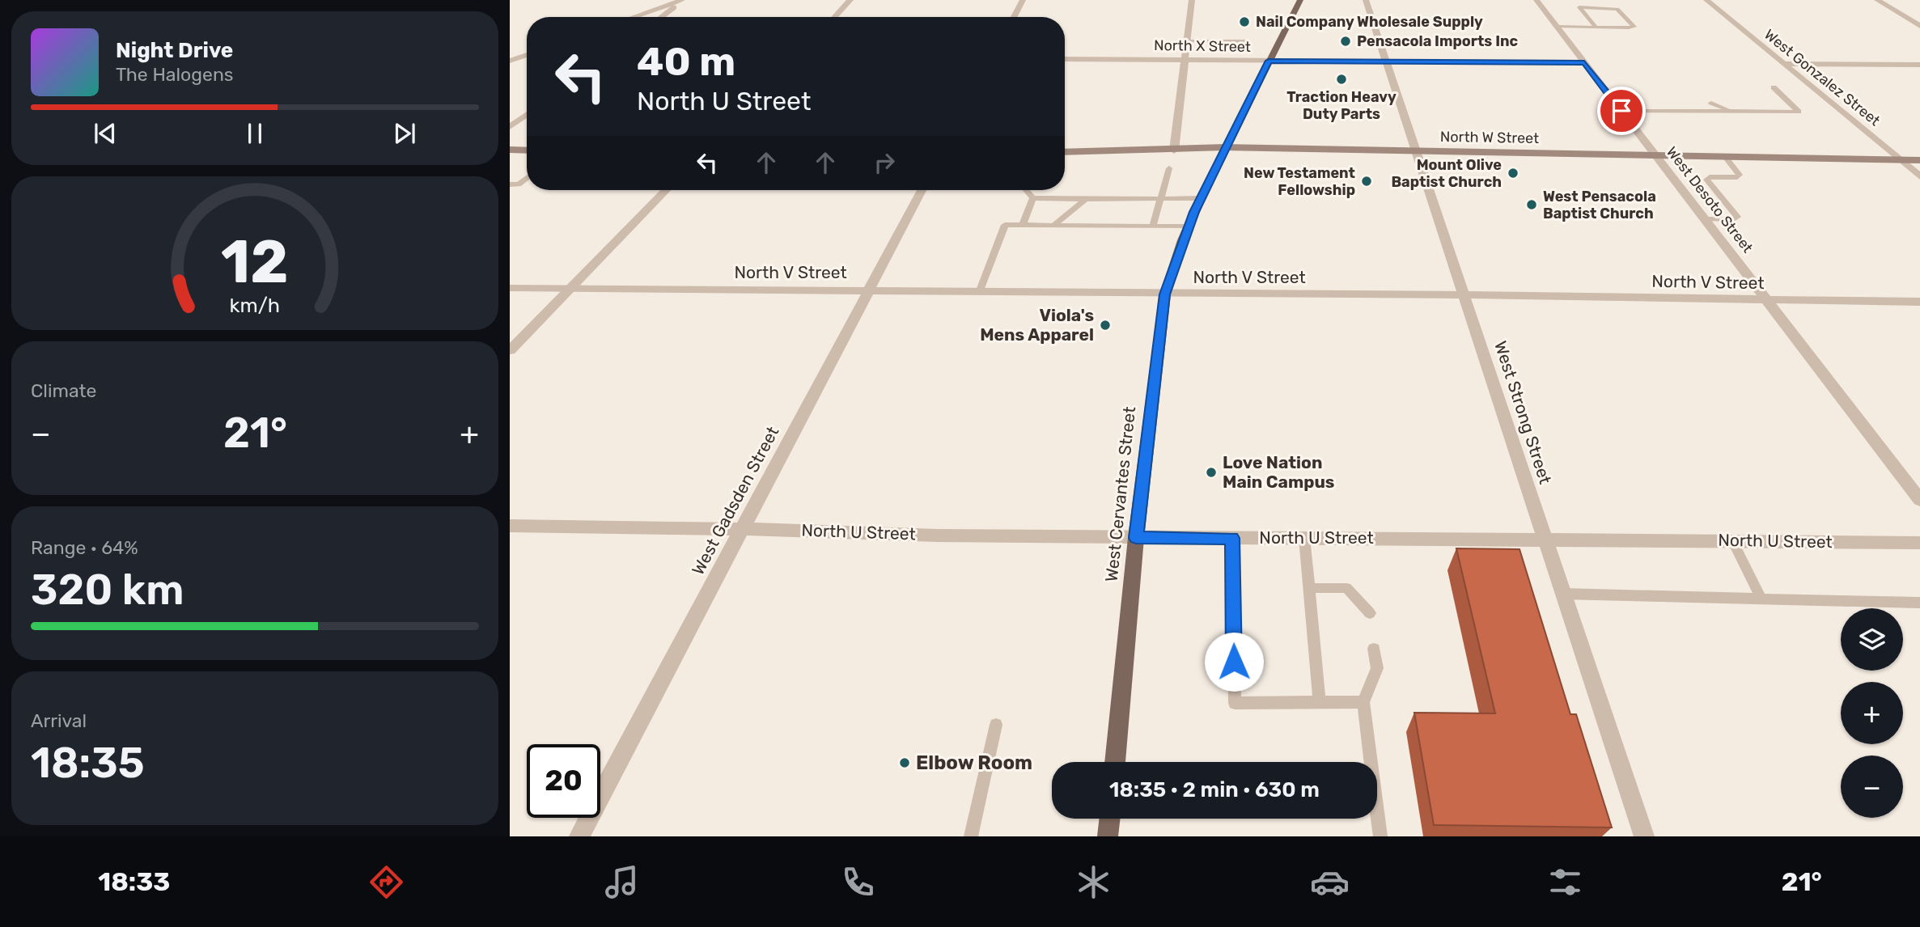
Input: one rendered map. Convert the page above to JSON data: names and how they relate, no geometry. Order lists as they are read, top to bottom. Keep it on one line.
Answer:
{"streets":{"main road":["North W Street","West Cervantes Street"],"street":["North X Street","West Gonzalez Street","West Desoto Street","North V Street","West Strong Street","West Gadsden Street","North U Street"]},"crossings":[["North X Street","West Desoto Street"],["North X Street","West Strong Street"],["North X Street","West Cervantes Street"],["West Gonzalez Street","North W Street"],["North W Street","West Desoto Street"],["North W Street","West Strong Street"],["North W Street","West Cervantes Street"],["West Desoto Street","North V Street"],["North V Street","West Strong Street"],["North V Street","West Cervantes Street"],["North V Street","West Gadsden Street"],["West Strong Street","North U Street"],["West Cervantes Street","North U Street"],["West Gadsden Street","North U Street"]],"places":["Nail Company Wholesale Supply","Pensacola Imports Inc","Traction Heavy Duty Parts","Mount Olive Baptist Church","New Testament Fellowship","West Pensacola Baptist Church","Viola's Mens Apparel","Love Nation Main Campus","Elbow Room"],"page":{"turn":["40 m","North U Street"],"song":["Night Drive","The Halogens"],"tile":["Climate",["Range · 64%","320 km"],["Arrival","18:35"]],"heat":["−","21°","+"],"map_buttons":["+","−"],"limit":"20","trip":"18:35 · 2 min · 630 m","tabs":["18:33","21°"],"gauge":["12","km/h"]}}
